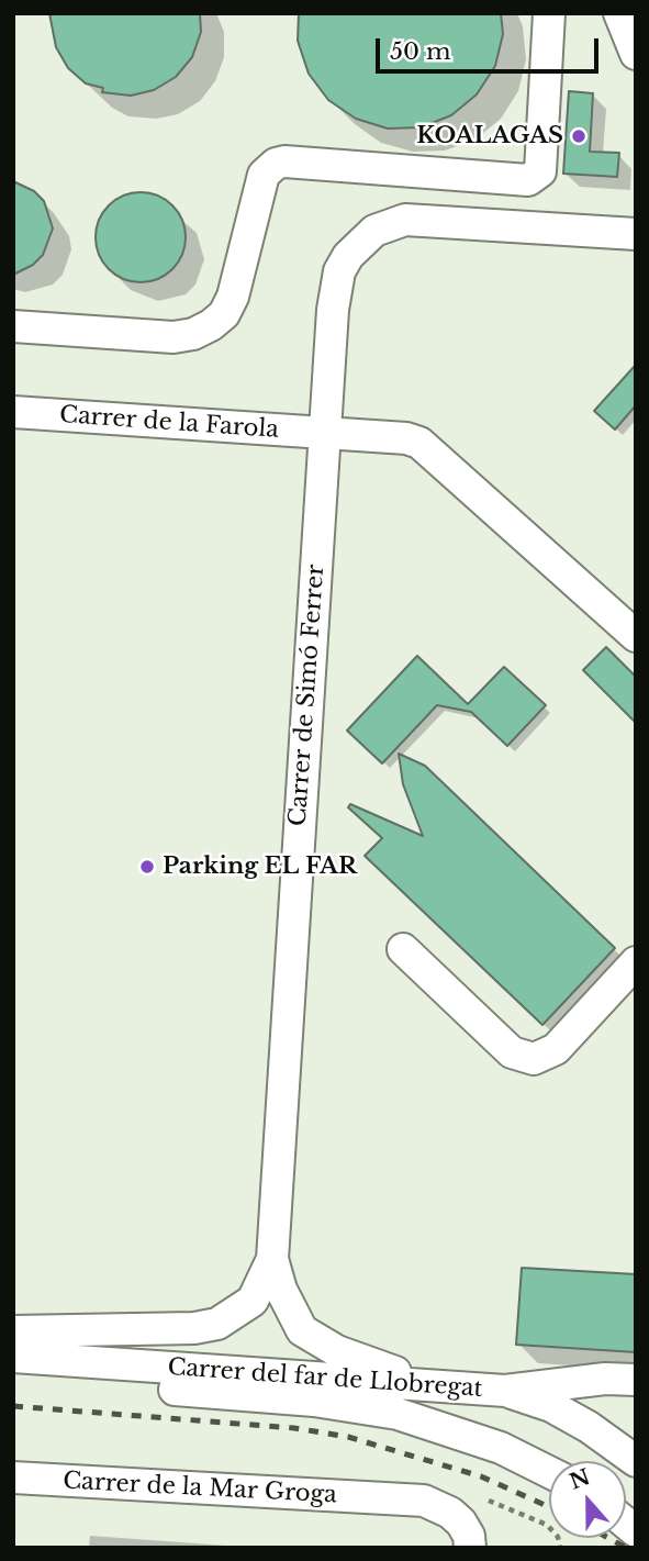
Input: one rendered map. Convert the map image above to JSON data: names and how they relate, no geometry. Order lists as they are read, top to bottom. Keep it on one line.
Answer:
{"streets":{"street":["Carrer de la Farola","Carrer de Simó Ferrer","Carrer del far de Llobregat","Carrer de la Mar Groga"]},"crossings":[["Carrer de la Farola","Carrer de Simó Ferrer"]],"places":["KOALAGAS","Parking EL FAR"],"scale_bar":"50 m","north":"top"}
